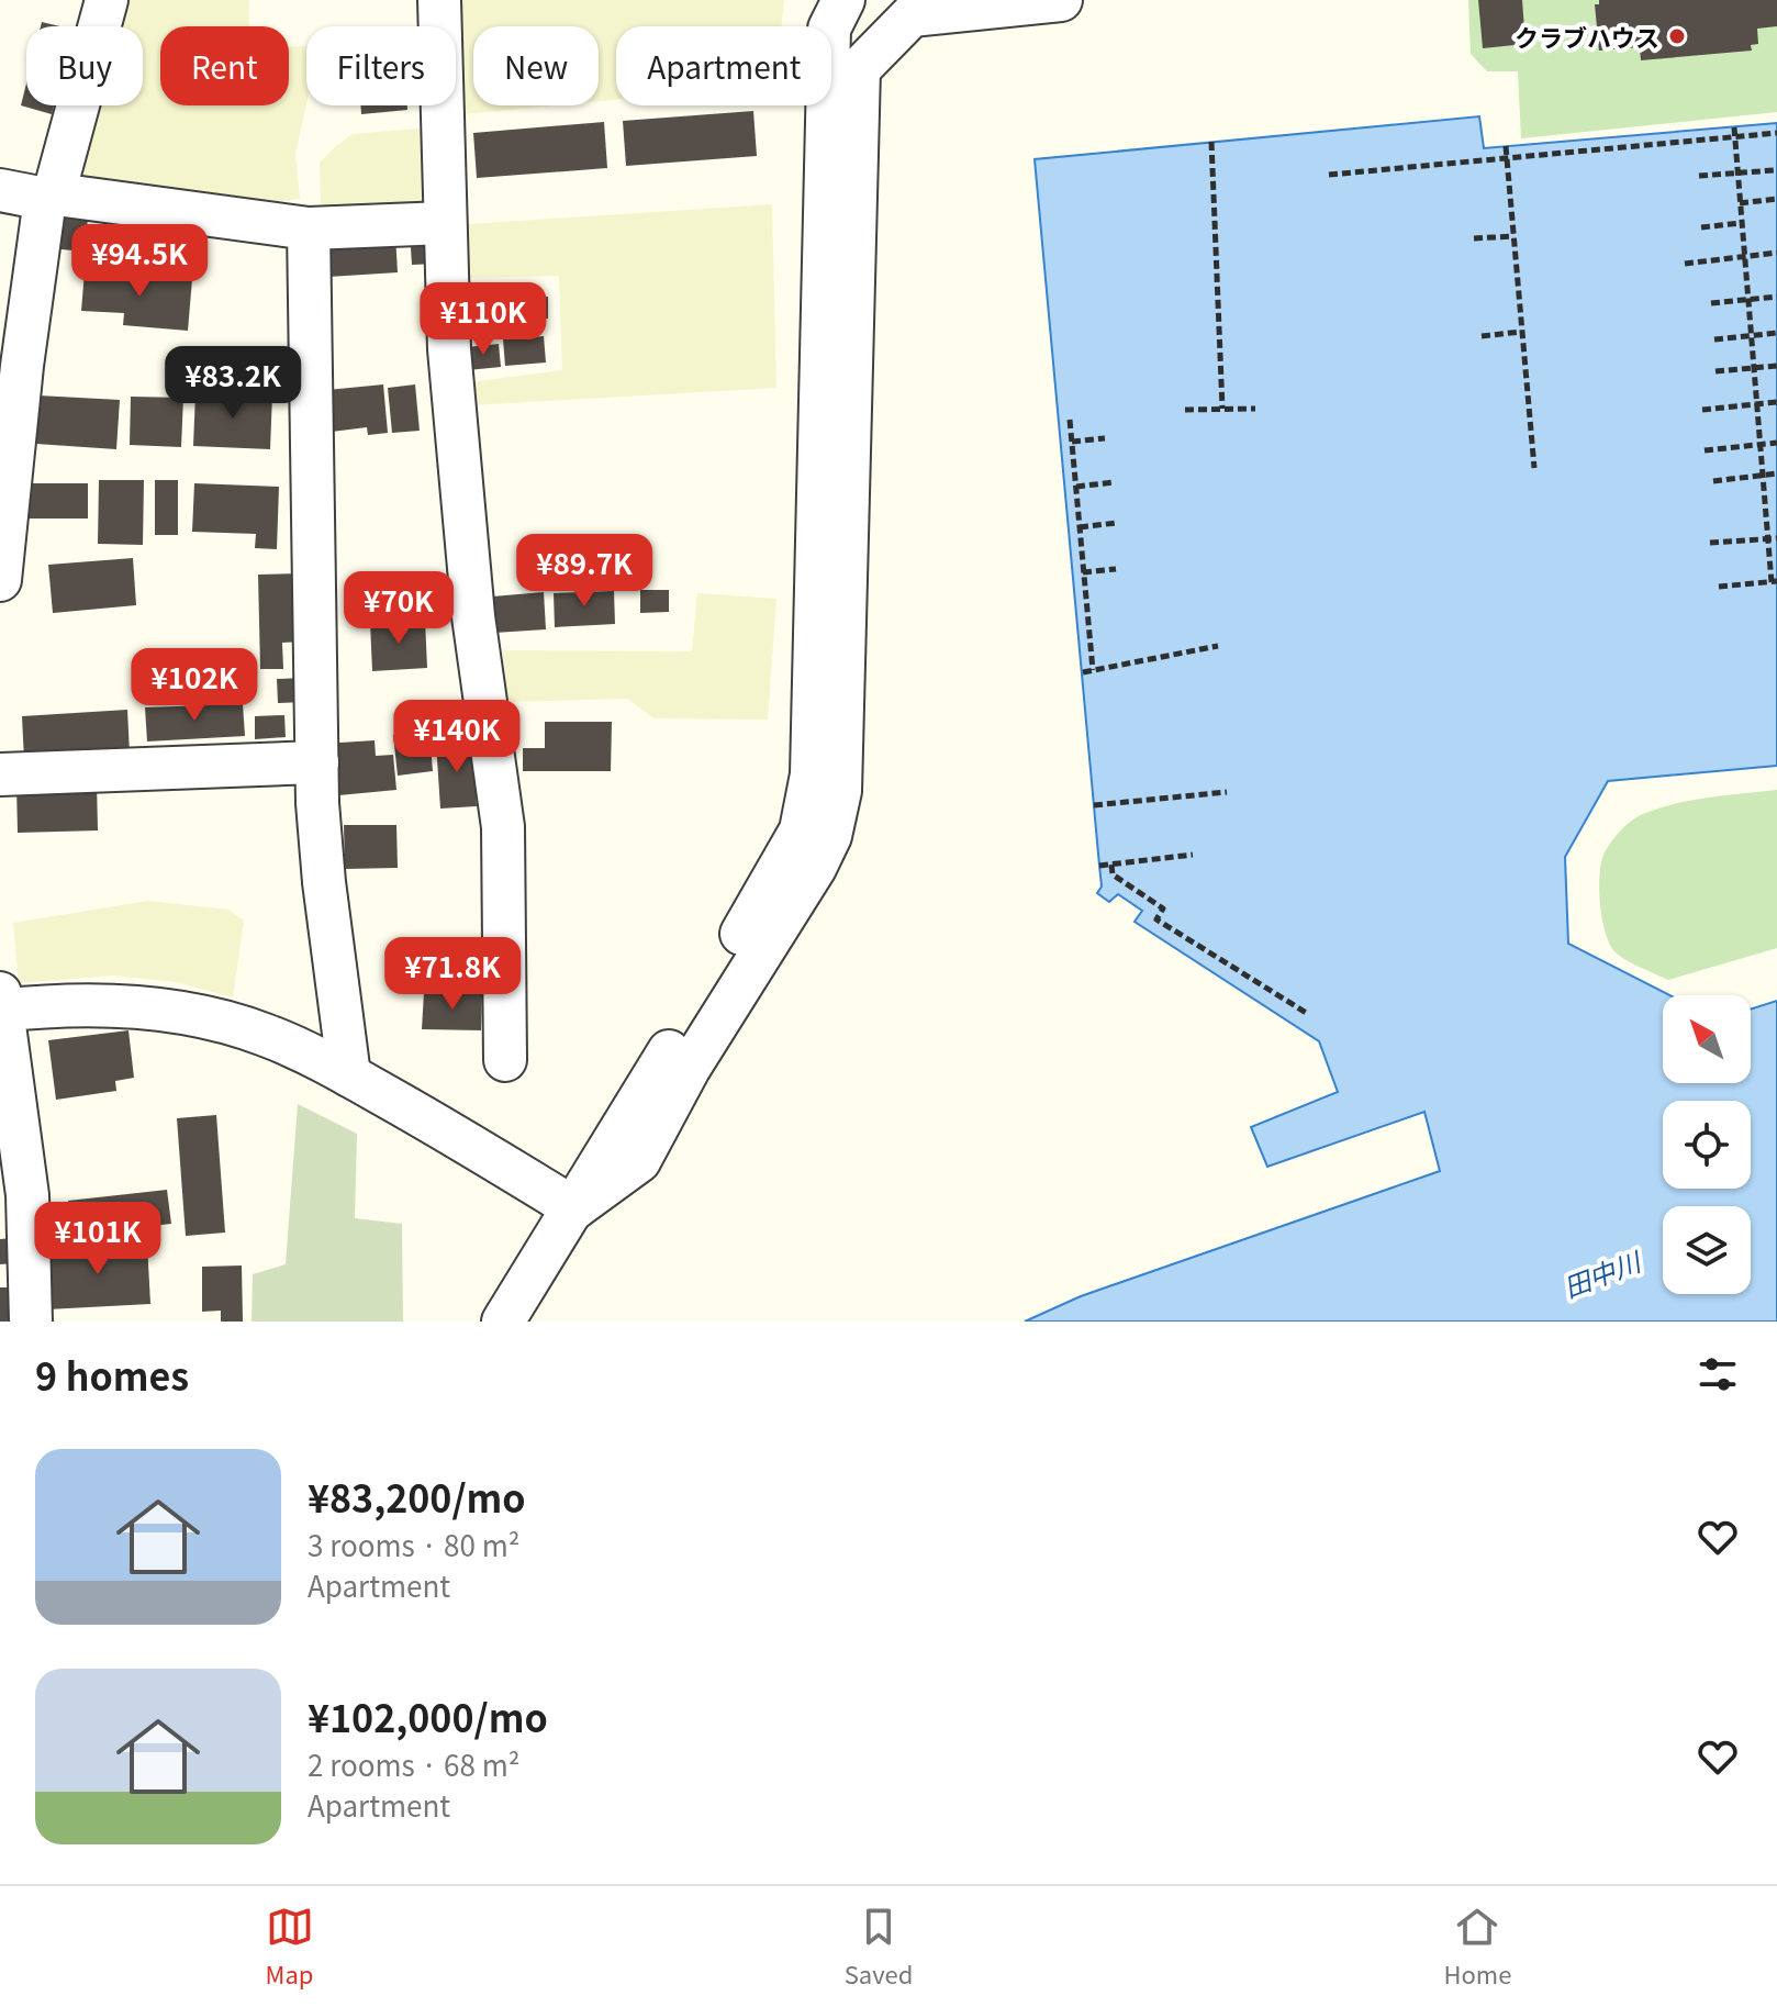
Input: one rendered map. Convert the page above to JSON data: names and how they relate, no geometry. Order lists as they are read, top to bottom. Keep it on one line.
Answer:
{"water":["田中川"],"places":["クラブハウス"],"north":"top left","page":{"chip":["Buy","Rent","Filters","New","Apartment"],"price":["¥94.5K","¥110K","¥83.2K","¥89.7K","¥70K","¥102K","¥140K","¥71.8K","¥101K"],"heading":"9 homes","list":[{"name":"¥83,200/mo","note":"3 rooms · 80 m² · Apartment"},{"name":"¥102,000/mo","note":"2 rooms · 68 m² · Apartment"}],"tabs":["Map","Saved","Home"]}}
